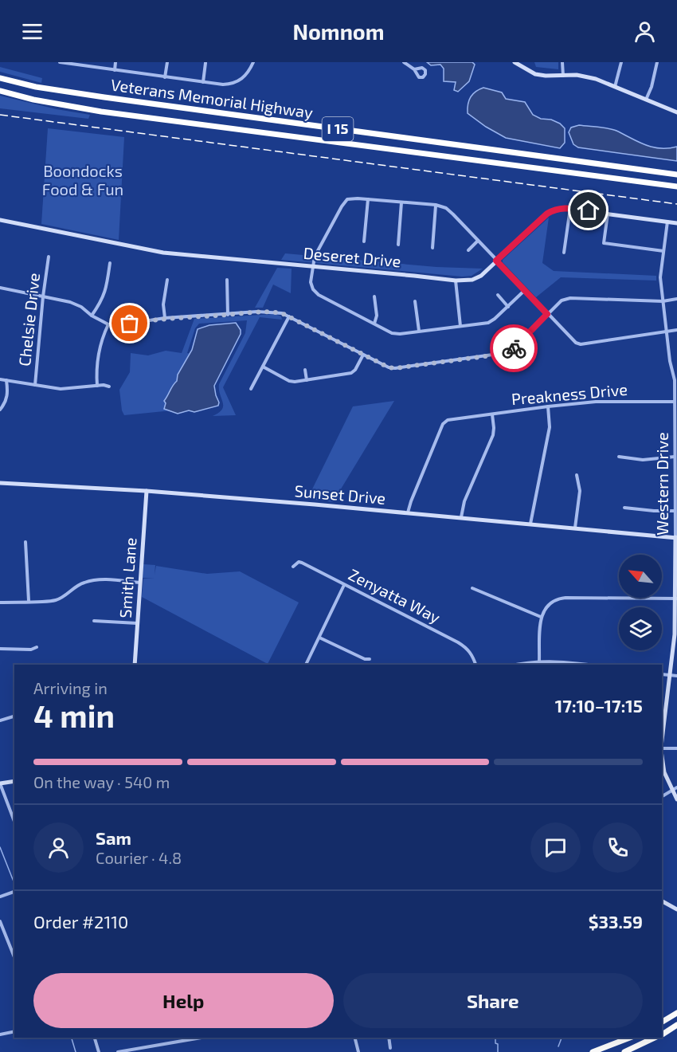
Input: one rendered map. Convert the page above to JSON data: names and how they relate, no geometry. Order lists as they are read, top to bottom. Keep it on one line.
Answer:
{"streets":{"highway":["Veterans Memorial Highway","I 15"],"street":["Deseret Drive","Chelsie Drive","Preakness Drive","Western Drive","Sunset Drive","Smith Lane","Zenyatta Way"]},"crossings":[["Deseret Drive","Western Drive"],["Preakness Drive","Western Drive"],["Preakness Drive","Sunset Drive"],["Western Drive","Sunset Drive"],["Sunset Drive","Smith Lane"]],"parks":["Boondocks Food & Fun"],"north":"top left","page":{"header":"Nomnom","heading":["4 min","Arriving in","17:10–17:15"],"panel":["Sam","Courier · 4.8","Order #2110","$33.59"],"bar":"On the way · 540 m","buttons":["Help","Share"]}}
